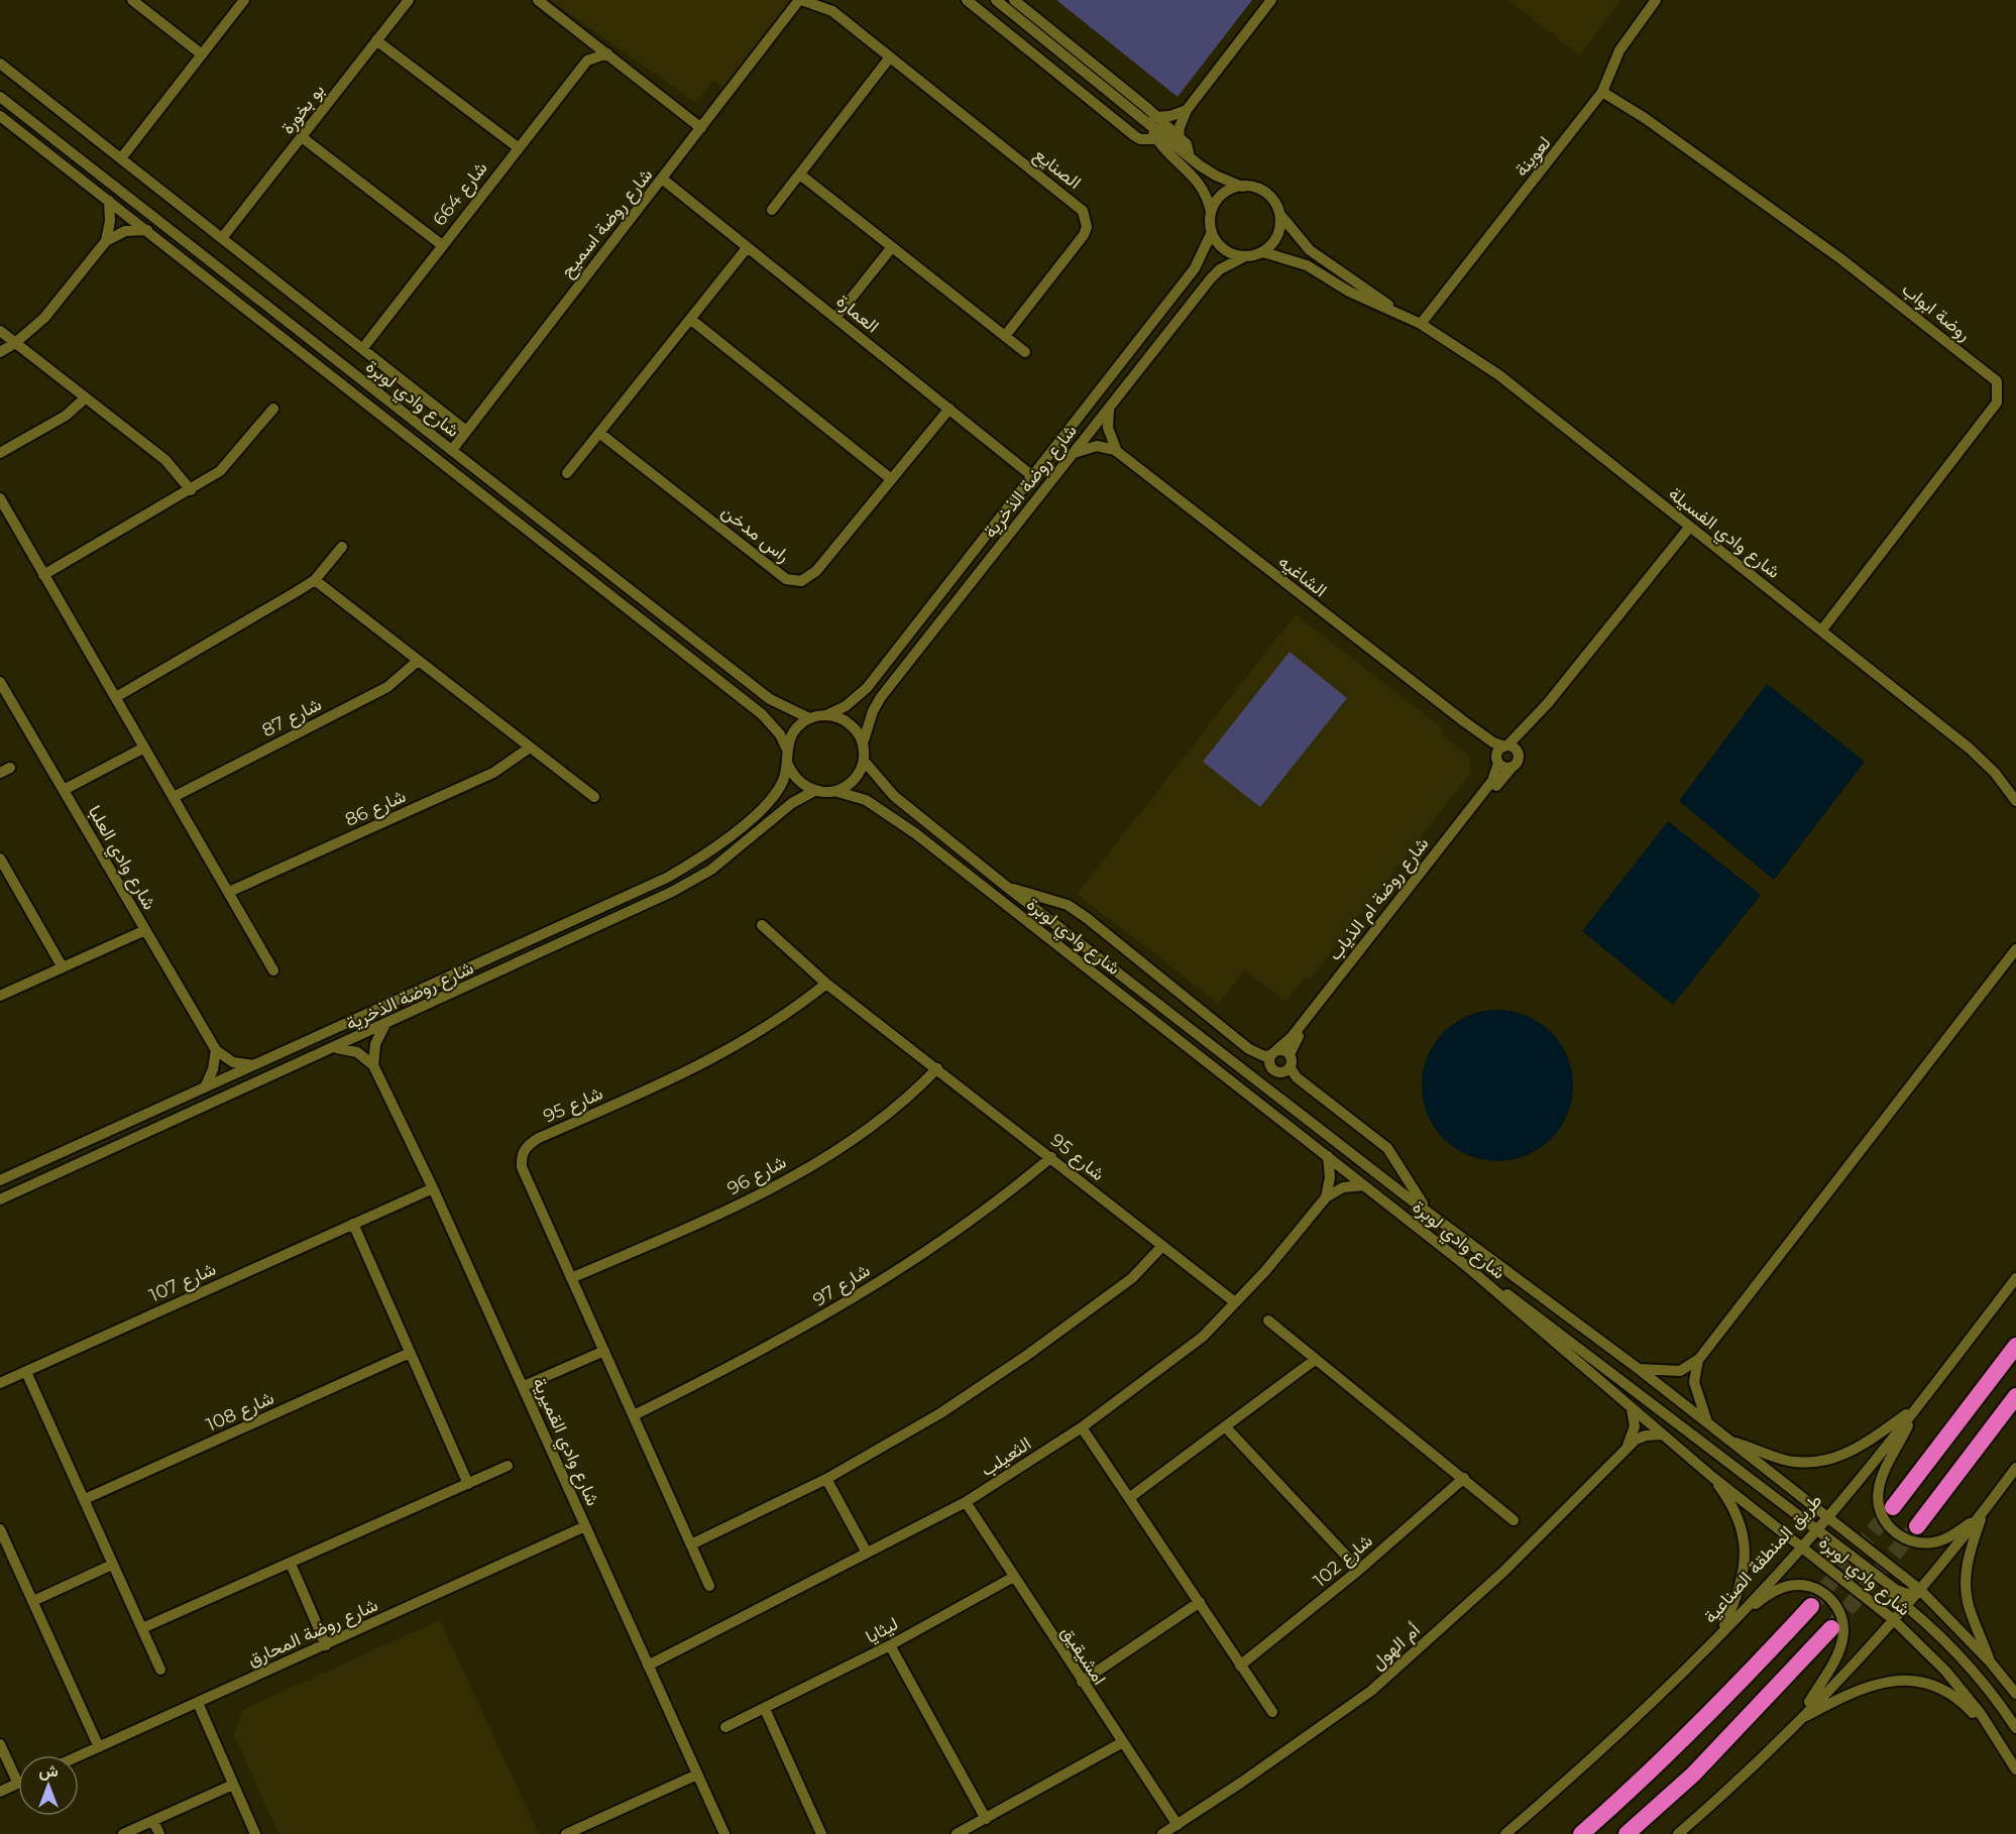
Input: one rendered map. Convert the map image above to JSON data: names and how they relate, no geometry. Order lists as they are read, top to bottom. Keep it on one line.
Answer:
{"streets":{"street":["بو بخورة","لعوينة","الصنايع","شارع 664","شارع روضة اسميح","روضة ابواب","العمارة","شارع وادي لوبرة","شارع روضة الذخرية","شارع وادي الفسيلة","راس مدخن","الشاغيه","شارع 87","شارع 86","شارع وادي العلبا","شارع روضة ام الذياب","شارع 95","شارع 96","شارع 107","شارع 97","شارع 108","شارع وادي القميرية","الثعيلب","طريق المنطقة الصناعية","شارع 102","ليثايا","شارع روضة المحارق","أم الهول","امشيقيق"]},"crossings":[["بو بخورة","شارع وادي لوبرة"],["لعوينة","روضة ابواب"],["لعوينة","شارع وادي الفسيلة"],["الصنايع","شارع روضة اسميح"],["شارع 664","شارع وادي لوبرة"],["شارع روضة اسميح","العمارة"],["شارع روضة اسميح","شارع وادي لوبرة"],["روضة ابواب","شارع وادي الفسيلة"],["العمارة","شارع روضة الذخرية"],["العمارة","راس مدخن"],["شارع وادي لوبرة","شارع روضة الذخرية"],["شارع وادي لوبرة","الثعيلب"],["شارع وادي لوبرة","طريق المنطقة الصناعية"],["شارع وادي لوبرة","أم الهول"],["شارع روضة الذخرية","شارع وادي الفسيلة"],["الشاغيه","شارع روضة ام الذياب"],["شارع 95","شارع 96"],["شارع 95","شارع 97"],["شارع 95","الثعيلب"],["شارع 107","شارع وادي القميرية"],["شارع وادي القميرية","الثعيلب"],["شارع وادي القميرية","شارع روضة المحارق"],["الثعيلب","امشيقيق"],["ليثايا","امشيقيق"],["أم الهول","امشيقيق"]],"north":"top"}
